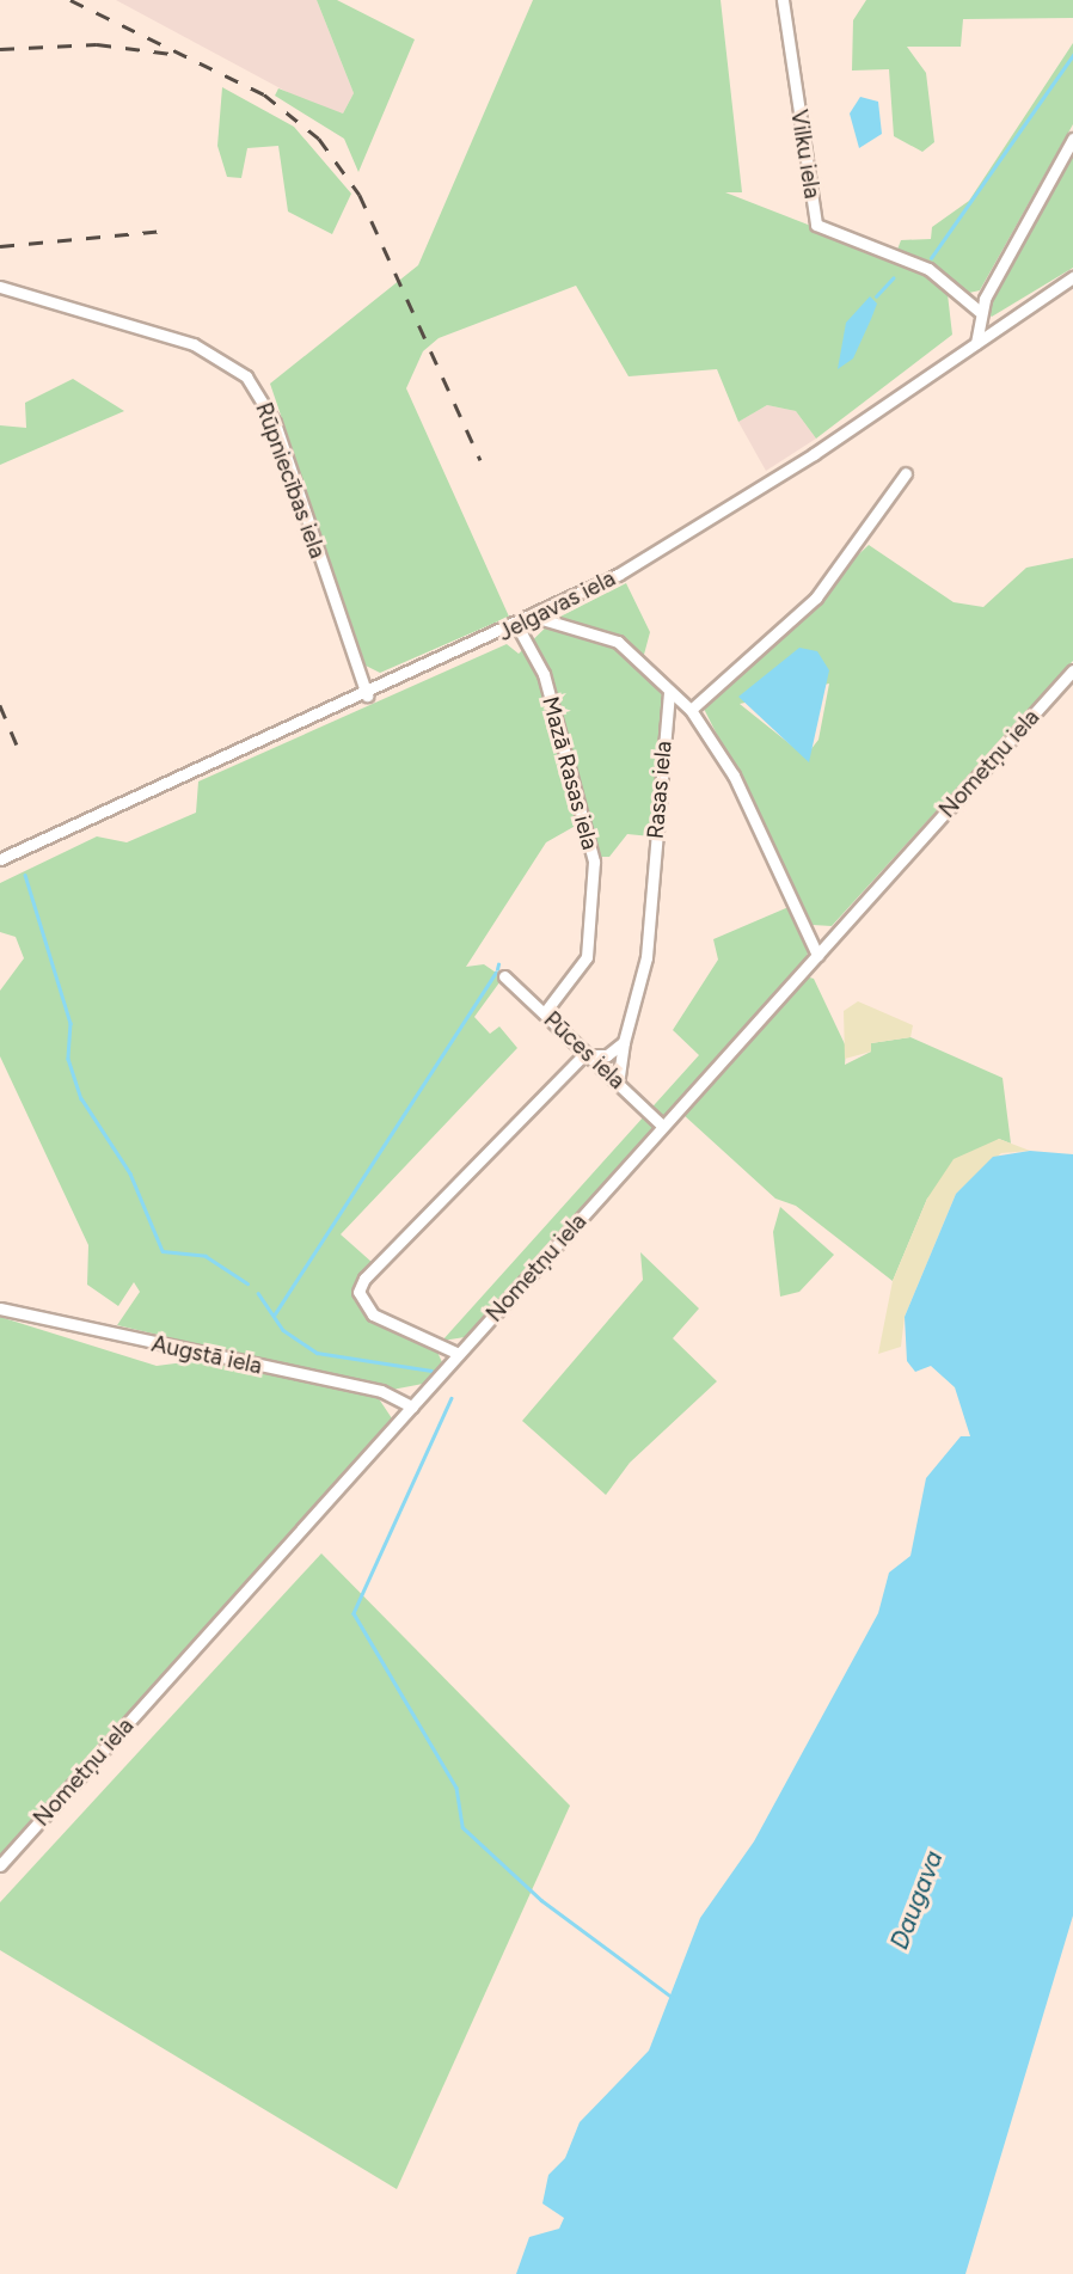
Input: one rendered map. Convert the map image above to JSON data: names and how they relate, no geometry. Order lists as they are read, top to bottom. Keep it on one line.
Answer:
{"streets":{"street":["Vilku iela","Rūpniecības iela","Jelgavas iela","Nometņu iela","Mazā Rasas iela","Rasas iela","Pūces iela","Augstā iela"]},"crossings":[["Rūpniecības iela","Jelgavas iela"],["Jelgavas iela","Mazā Rasas iela"],["Nometņu iela","Pūces iela"],["Nometņu iela","Augstā iela"],["Mazā Rasas iela","Pūces iela"],["Rasas iela","Pūces iela"]],"water":["Daugava"]}
